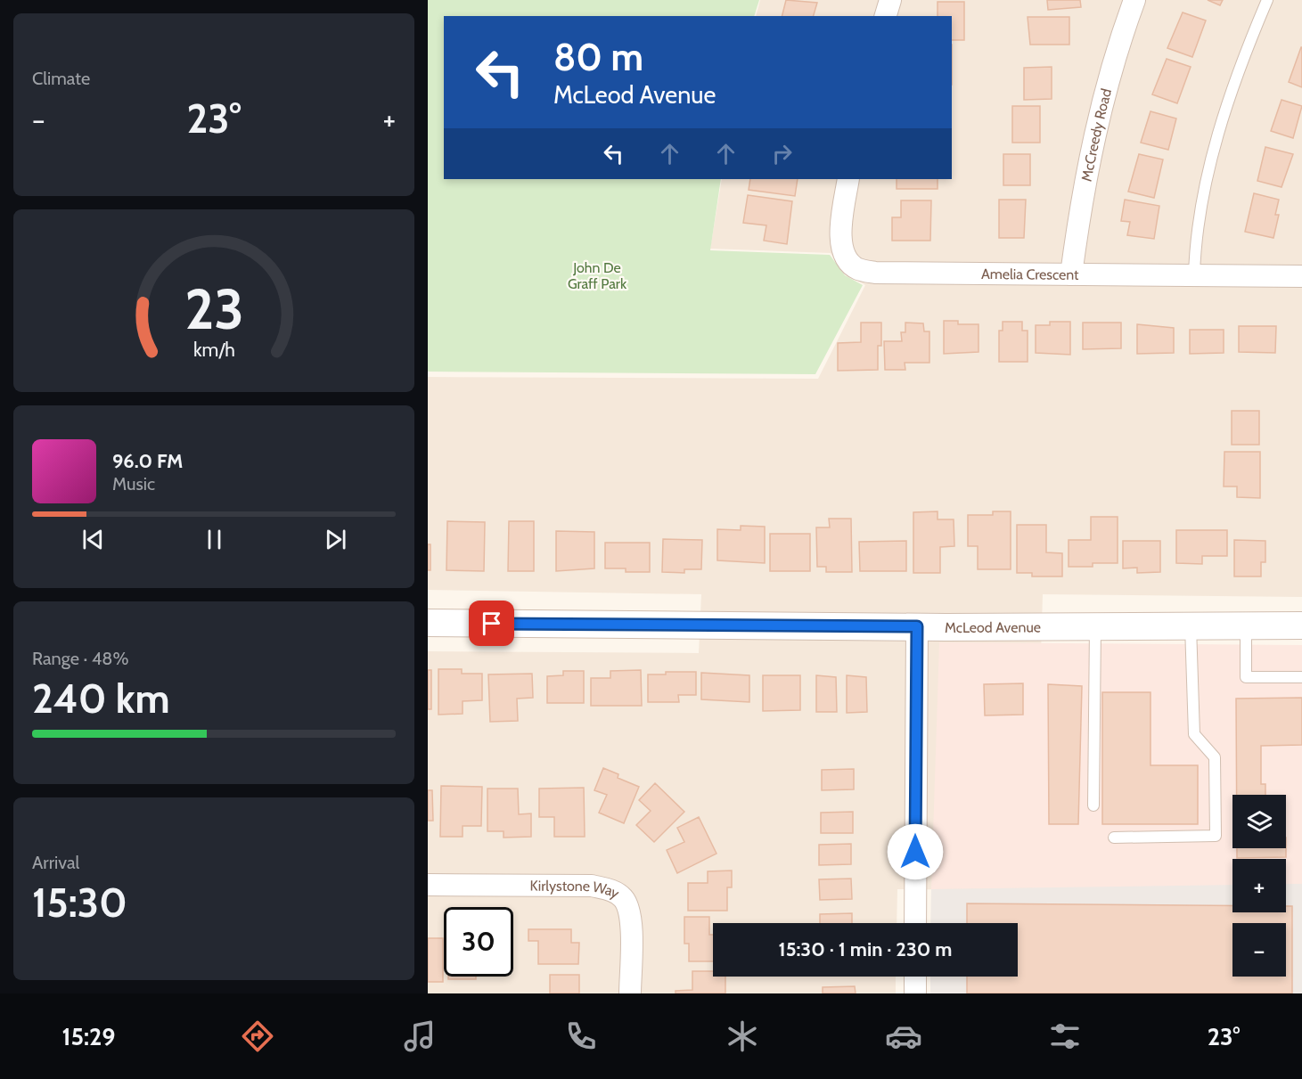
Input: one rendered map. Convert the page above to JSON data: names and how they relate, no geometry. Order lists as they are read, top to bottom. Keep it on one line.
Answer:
{"streets":{"street":["McCreedy Road","Amelia Crescent","McLeod Avenue","Kirlystone Way"]},"crossings":[["McCreedy Road","Amelia Crescent"]],"parks":["John De Graff Park"],"page":{"tile":["Climate",["Range · 48%","240 km"],["Arrival","15:30"]],"turn":["80 m","McLeod Avenue"],"heat":["−","23°","+"],"song":["96.0 FM","Music"],"map_buttons":["+","−"],"limit":"30","trip":"15:30 · 1 min · 230 m","tabs":["15:29","23°"],"gauge":["23","km/h"]}}
